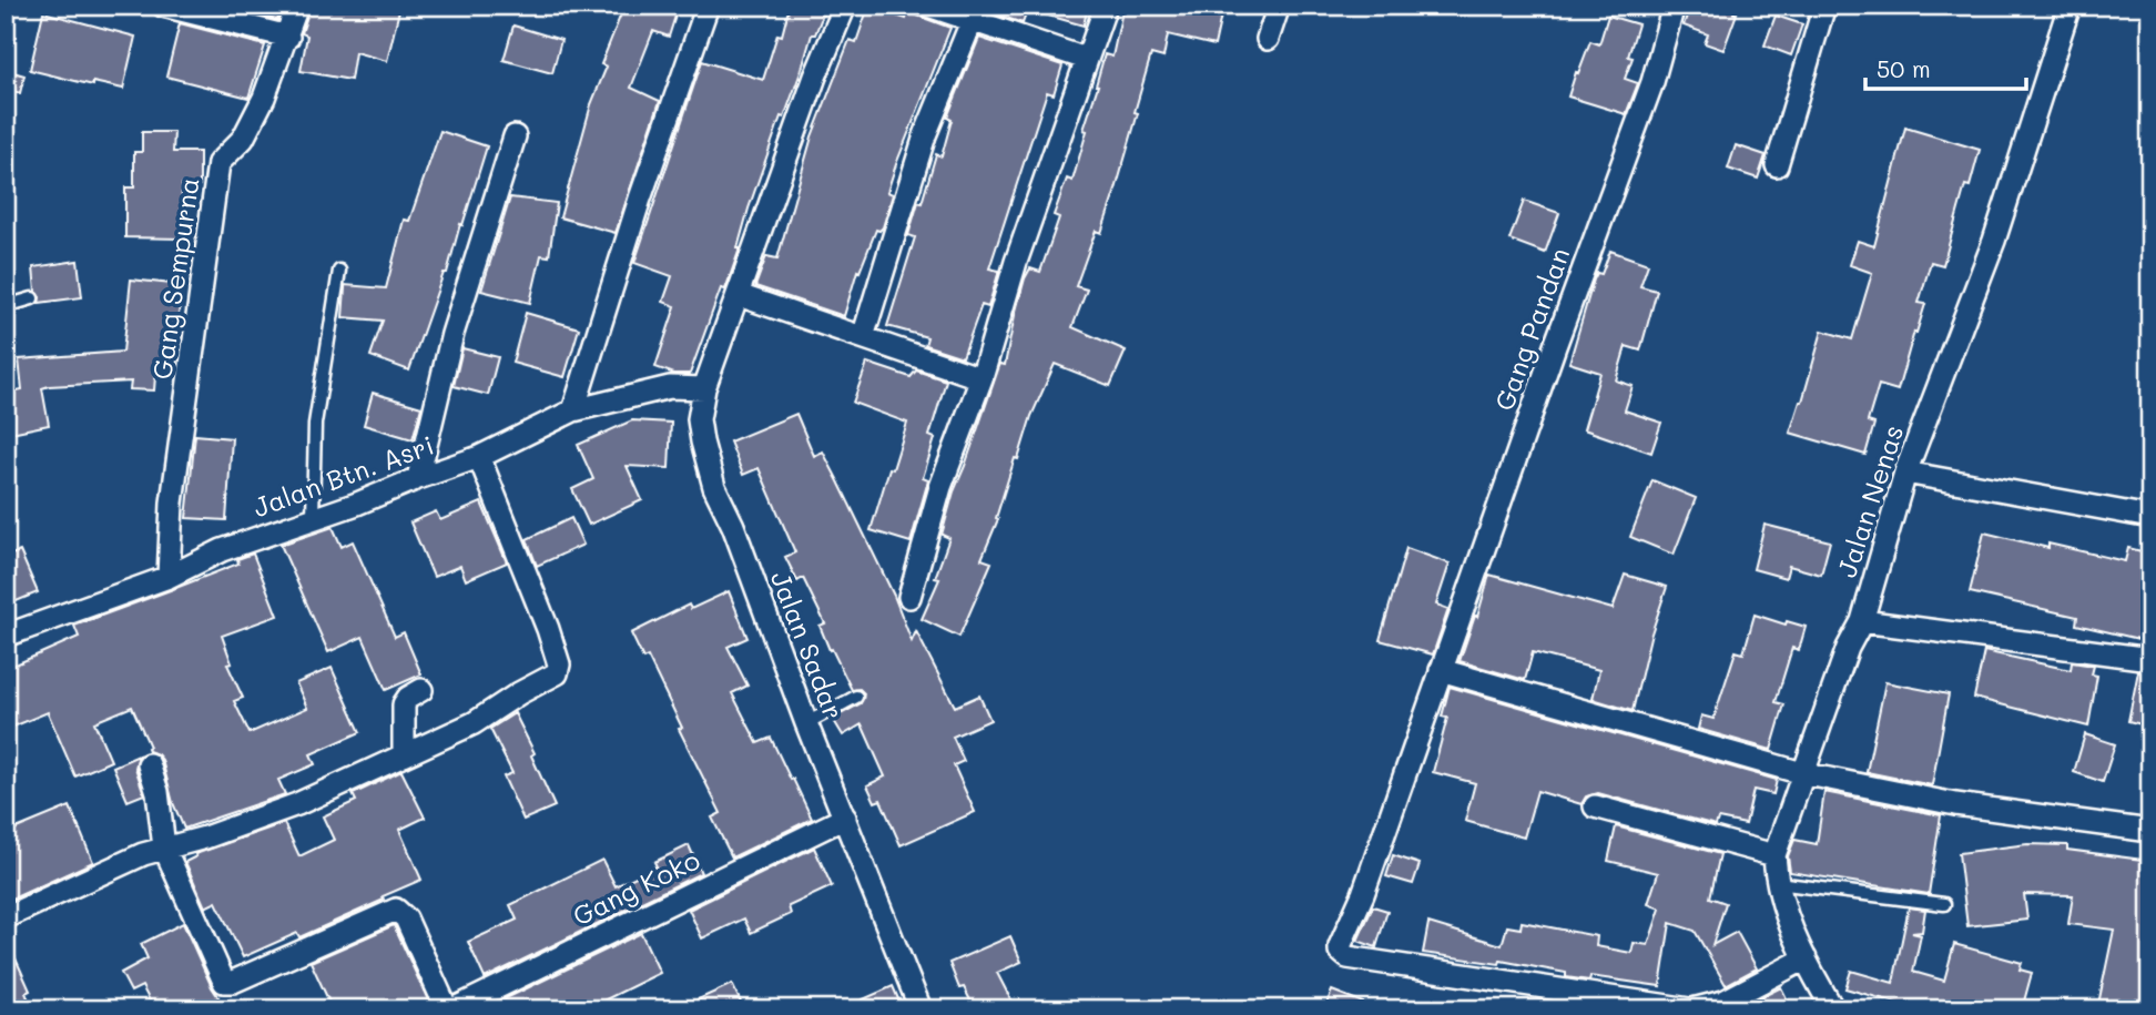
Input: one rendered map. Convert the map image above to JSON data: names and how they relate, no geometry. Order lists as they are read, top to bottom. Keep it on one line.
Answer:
{"streets":{"street":["Gang Sempurna","Gang Pandan","Jalan Btn. Asri","Jalan Nenas","Jalan Sadar","Gang Koko"]},"crossings":[["Gang Sempurna","Jalan Btn. Asri"],["Jalan Btn. Asri","Jalan Sadar"],["Jalan Sadar","Gang Koko"]],"scale_bar":"50 m"}
